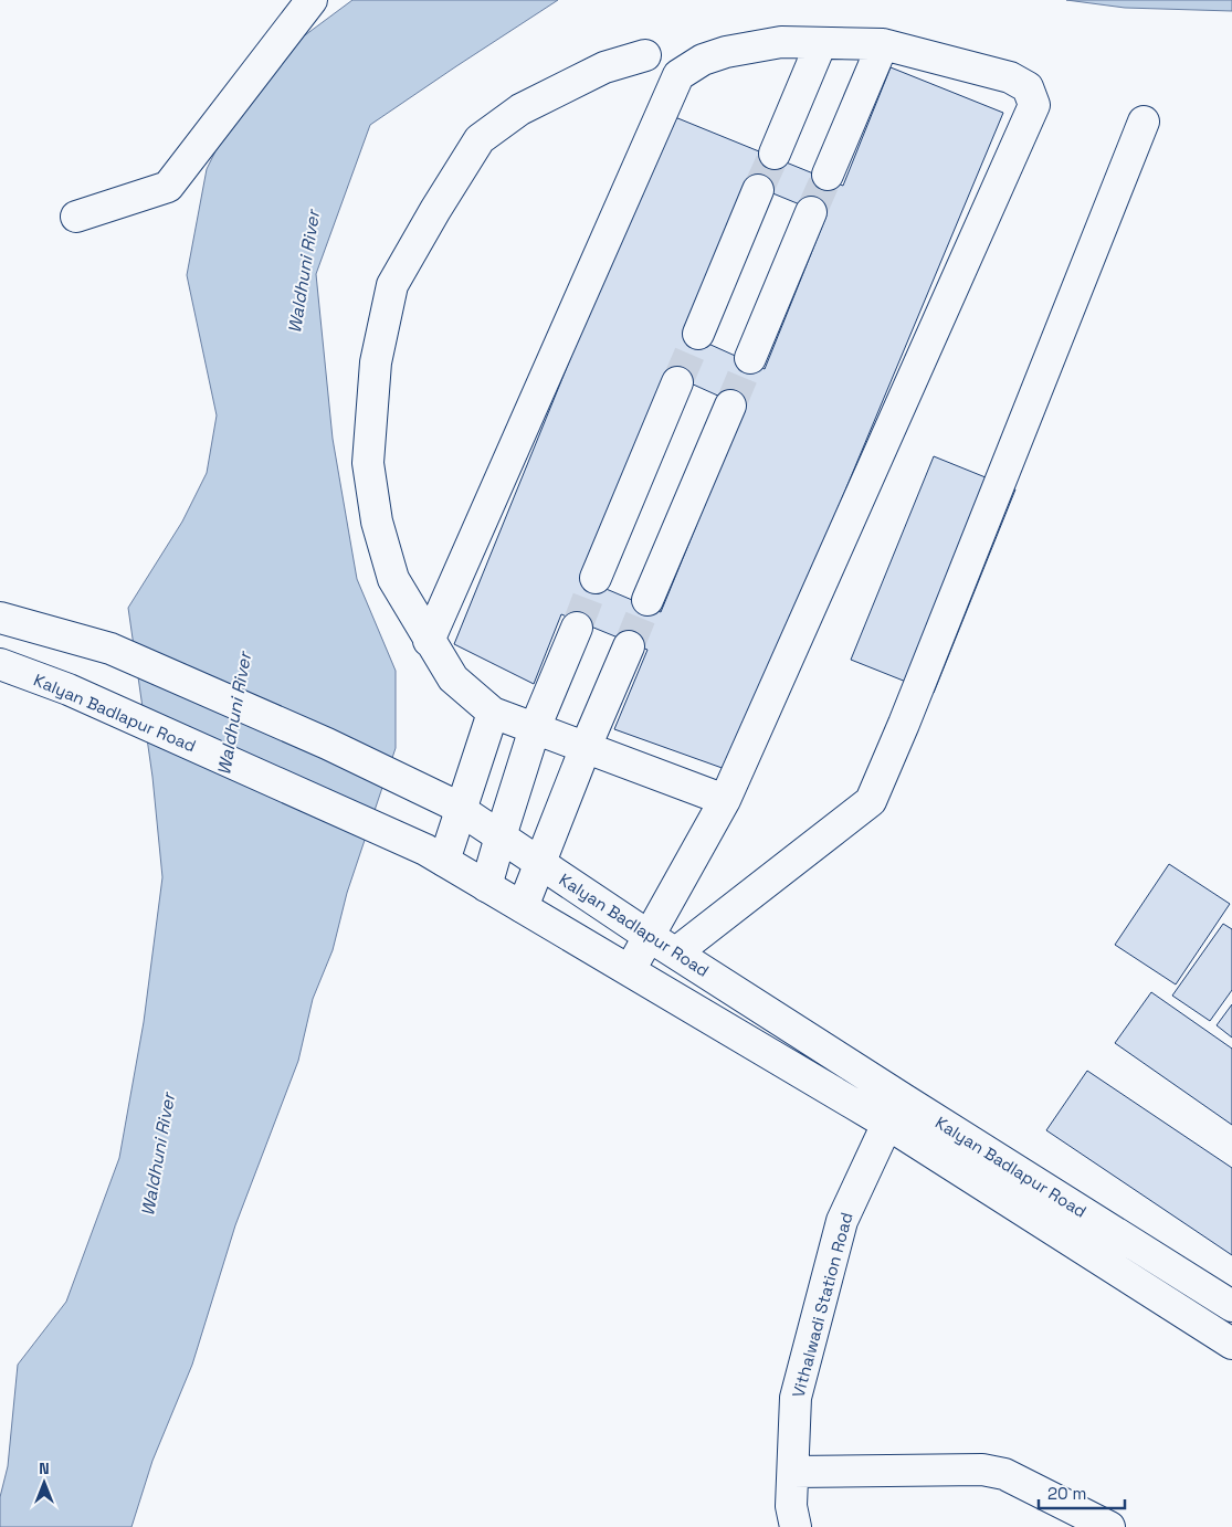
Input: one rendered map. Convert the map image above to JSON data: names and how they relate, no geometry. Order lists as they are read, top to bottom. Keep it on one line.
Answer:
{"streets":{"main road":["Kalyan Badlapur Road","Vithalwadi Station Road"]},"crossings":[["Kalyan Badlapur Road","Vithalwadi Station Road"]],"water":["Waldhuni River"],"scale_bar":"20 m","north":"top"}
